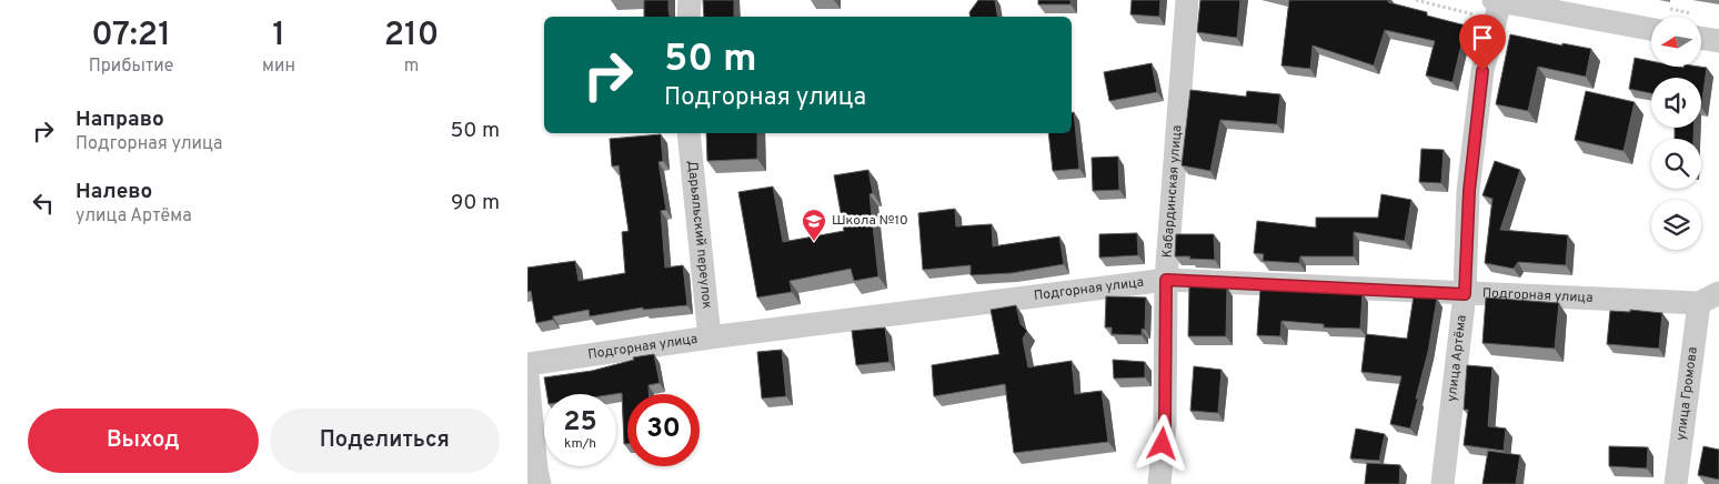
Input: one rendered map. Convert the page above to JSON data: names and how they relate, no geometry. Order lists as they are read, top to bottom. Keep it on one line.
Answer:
{"streets":{"street":["Кабардинская улица","Дарьяльский переулок","Подгорная улица","улица Артёма","улица Громова"]},"crossings":[["Кабардинская улица","Подгорная улица"],["Дарьяльский переулок","Подгорная улица"],["Подгорная улица","улица Артёма"],["Подгорная улица","улица Громова"]],"places":{"school or university":["Школа №10"]},"north":"left","page":{"eta":["07:21","Прибытие","1","мин","210","m"],"turn":["50 m","Подгорная улица"],"list":[{"name":"Направо","note":"Подгорная улица","value":"50 m"},{"name":"Налево","note":"улица Артёма","value":"90 m"}],"speed":"25 km/h","limit":"30","buttons":["Выход","Поделиться"]}}
